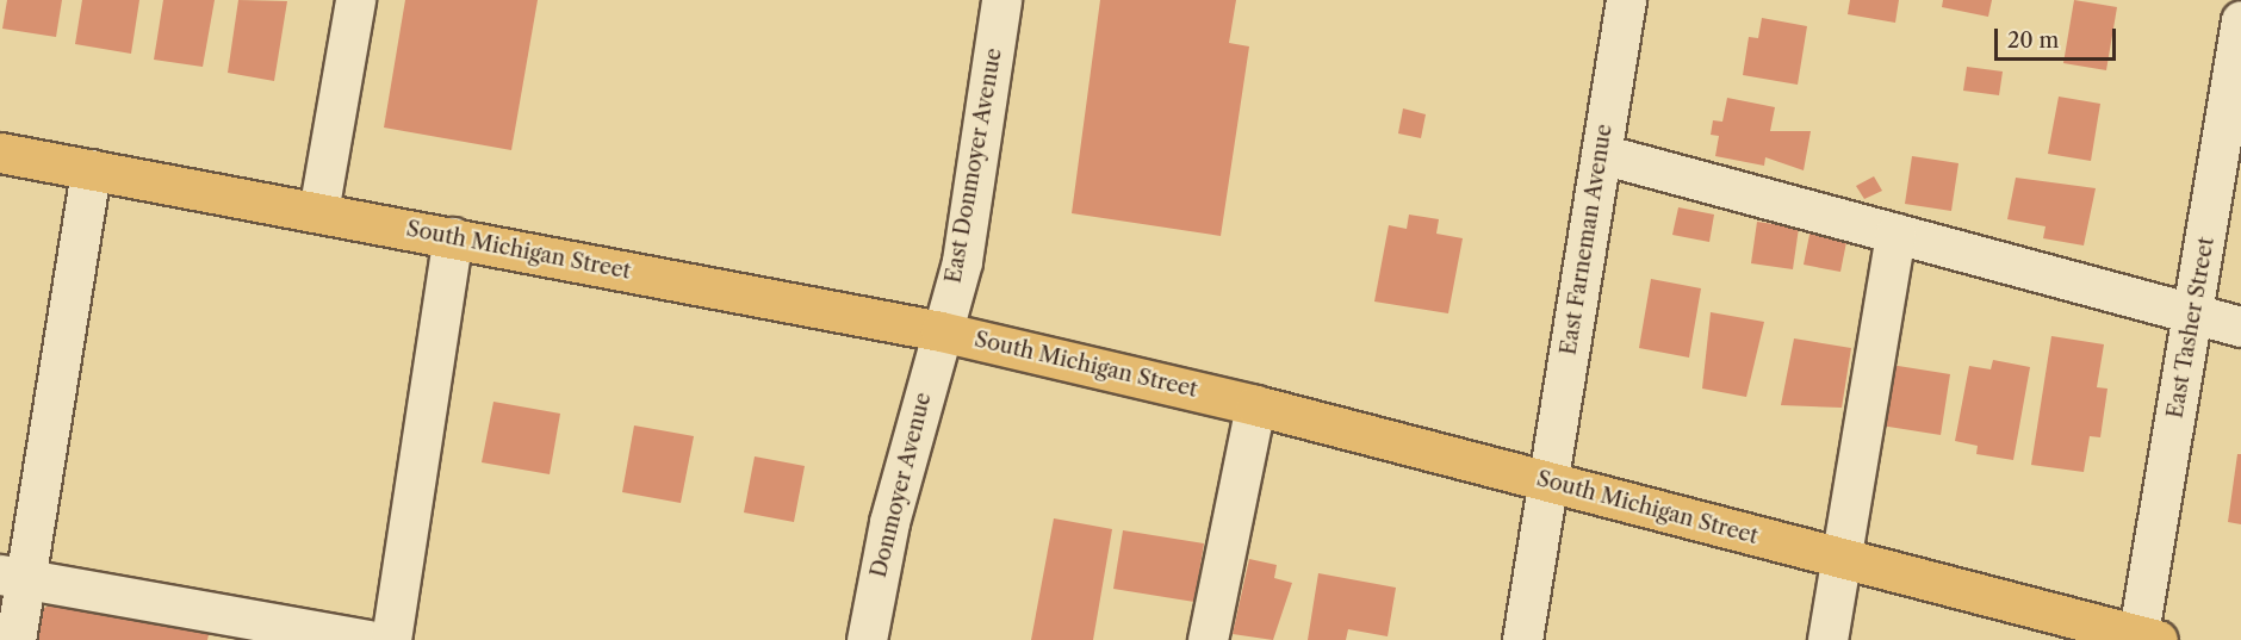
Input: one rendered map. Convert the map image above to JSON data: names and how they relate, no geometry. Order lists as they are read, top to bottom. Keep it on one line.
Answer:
{"streets":{"main road":["South Michigan Street"],"street":["East Donmoyer Avenue","East Farneman Avenue","East Tasher Street","Donmoyer Avenue"]},"crossings":[["East Donmoyer Avenue","South Michigan Street"],["East Donmoyer Avenue","Donmoyer Avenue"],["East Farneman Avenue","South Michigan Street"],["South Michigan Street","East Tasher Street"],["South Michigan Street","Donmoyer Avenue"]],"scale_bar":"20 m"}
